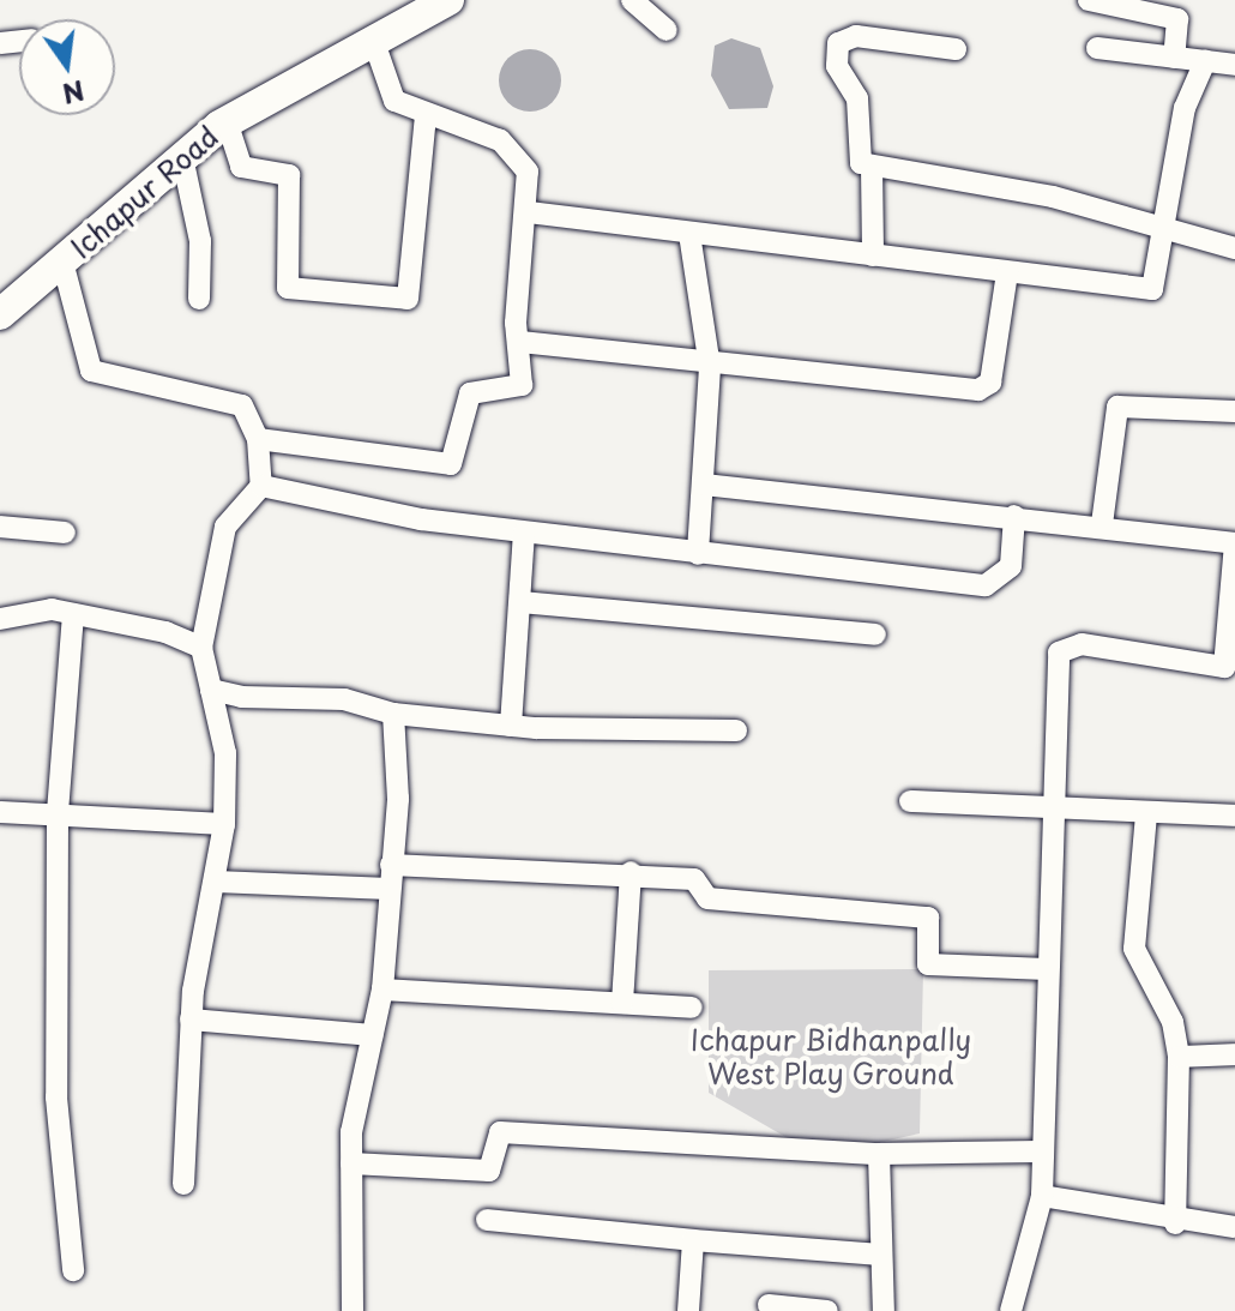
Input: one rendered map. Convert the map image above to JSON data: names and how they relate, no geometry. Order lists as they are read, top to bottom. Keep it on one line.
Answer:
{"streets":{"street":["Ichapur Road"]},"parks":["Ichapur Bidhanpally West Play Ground"],"north":"bottom"}
